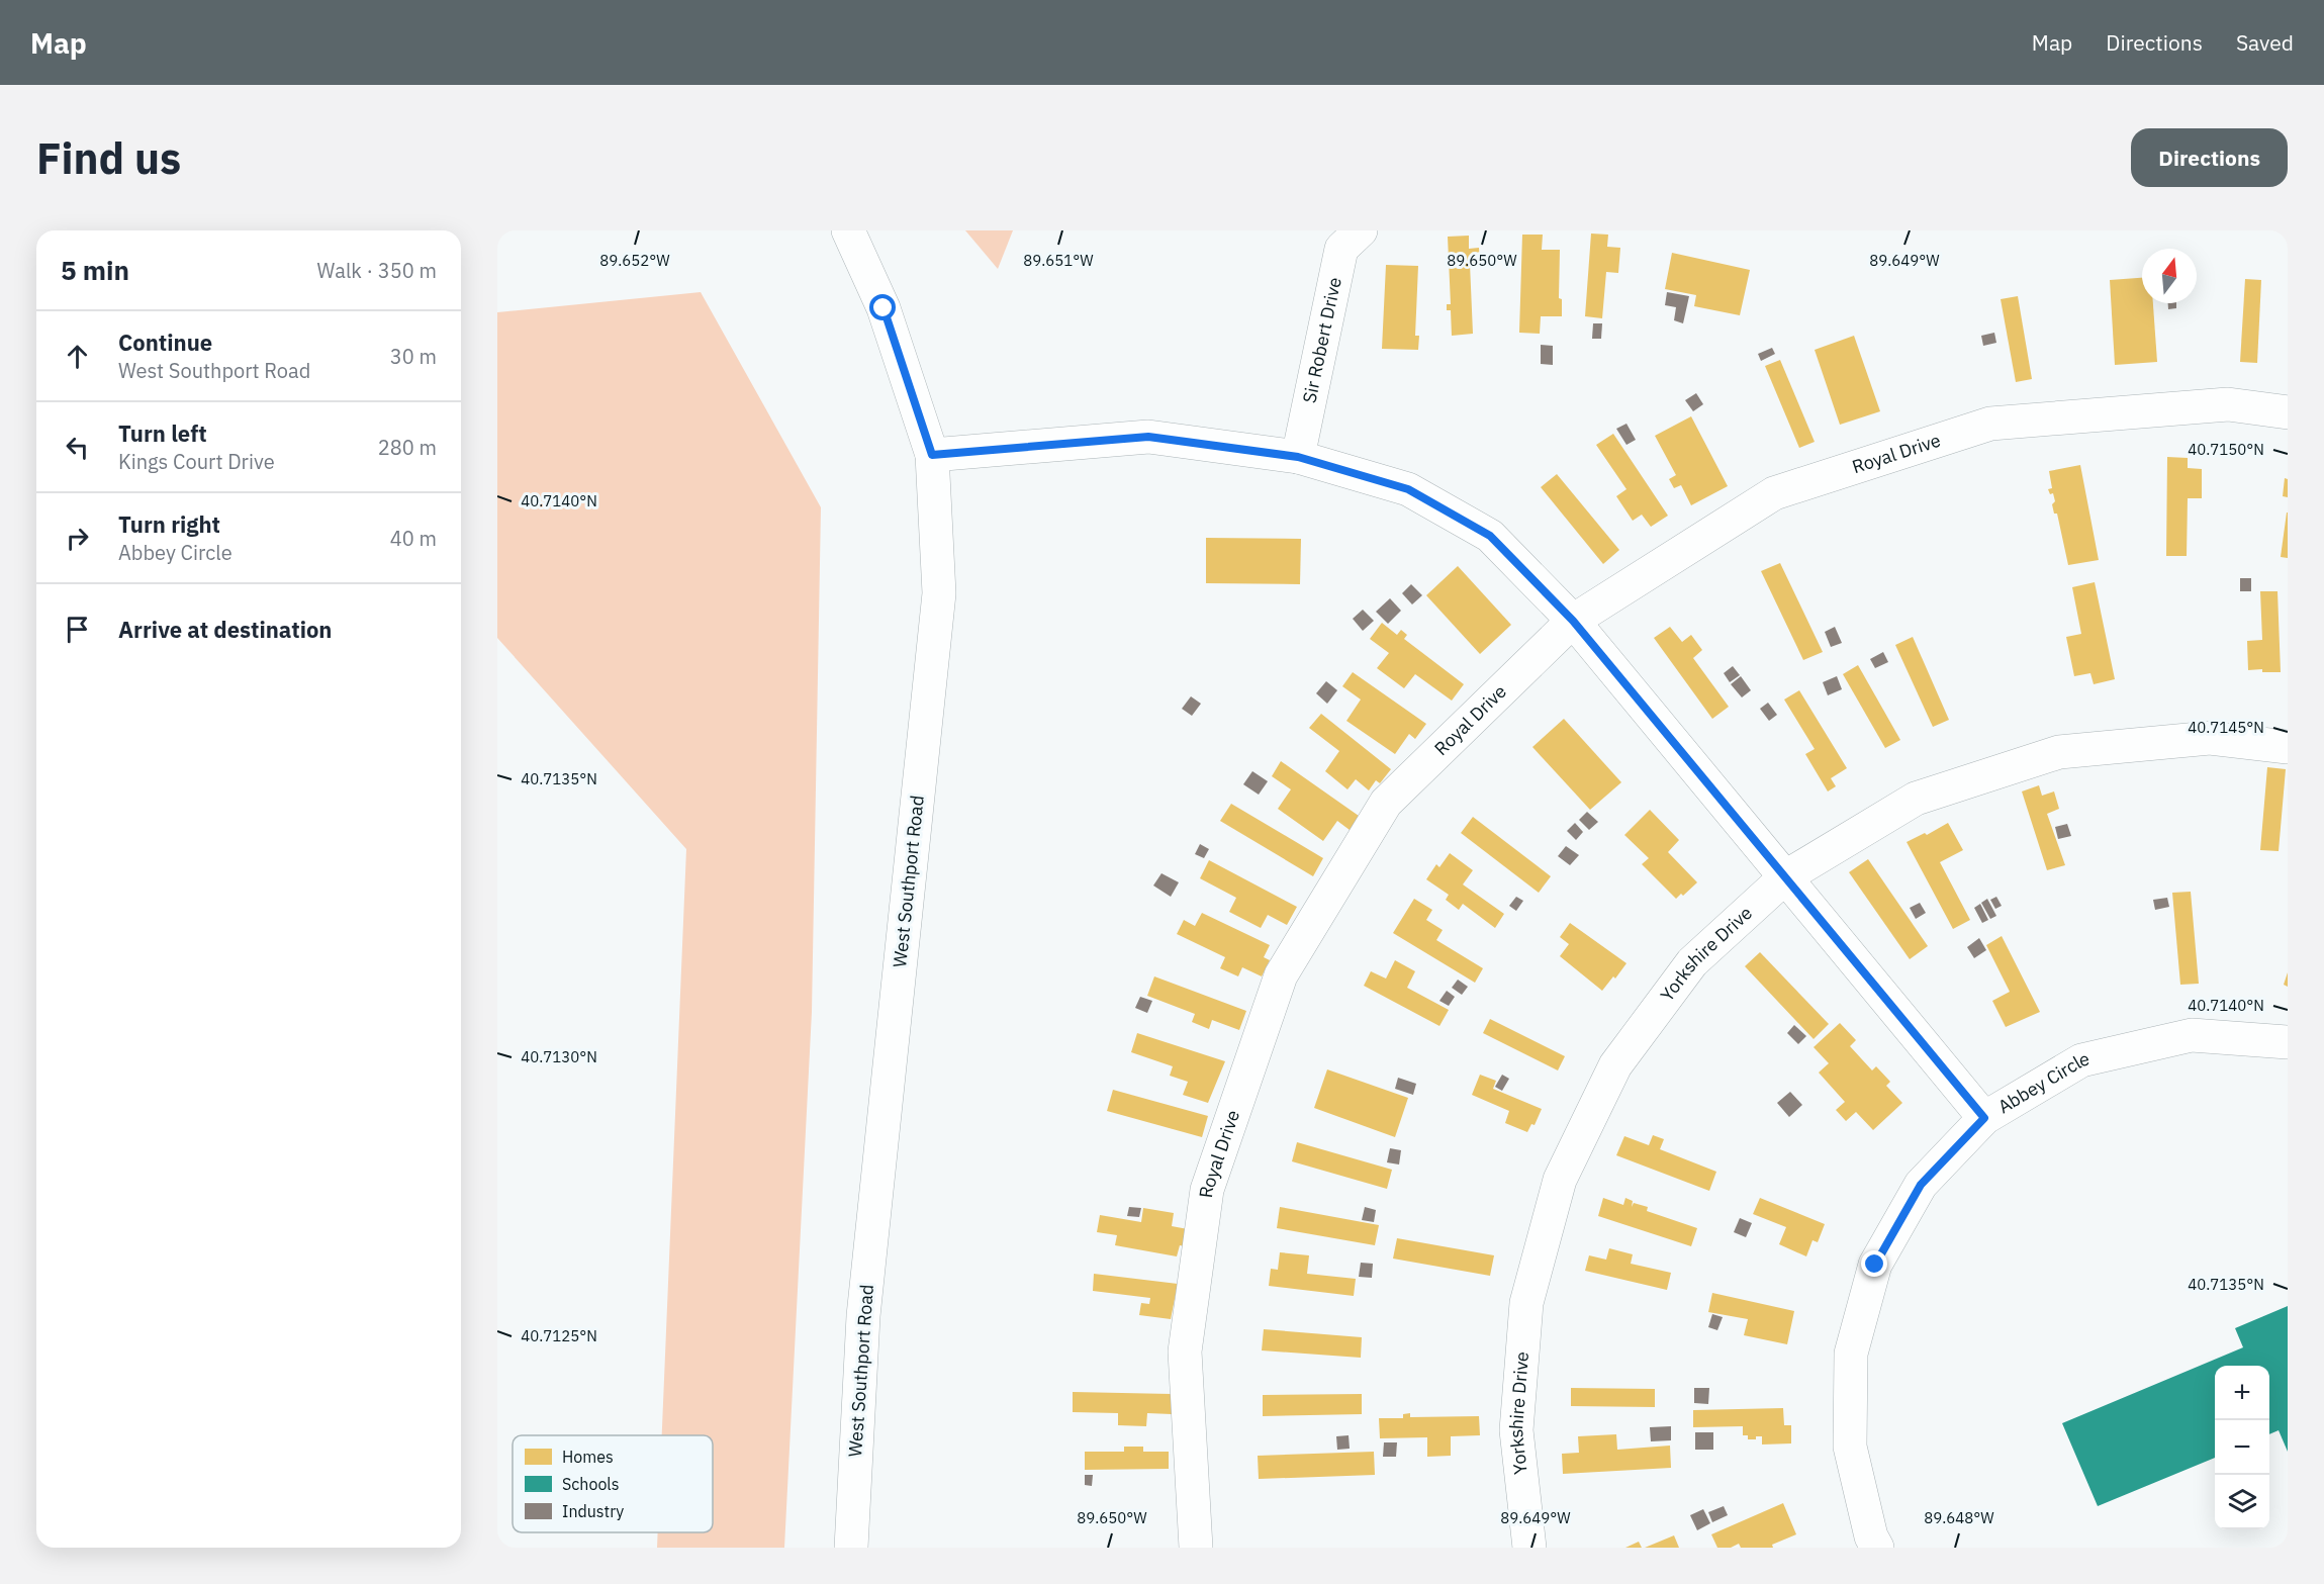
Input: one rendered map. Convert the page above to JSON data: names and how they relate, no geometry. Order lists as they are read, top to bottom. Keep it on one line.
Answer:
{"streets":{"street":["Sir Robert Drive","Royal Drive","West Southport Road","Yorkshire Drive","Abbey Circle"]},"legend":["Homes","Schools","Industry"],"north":"top","page":{"header":"Map","nav":["Map","Directions","Saved"],"buttons":"Directions","title":"Find us","heading":["5 min","Walk · 350 m"],"list":[["Continue","West Southport Road","30 m"],["Turn left","Kings Court Drive","280 m"],["Turn right","Abbey Circle","40 m"],"Arrive at destination"],"map_buttons":["+","−"]},"coordinates":["89.652°W","89.651°W","89.650°W","89.649°W","40.7150°N","40.7140°N","40.7145°N","40.7135°N","40.7130°N","40.7125°N","89.648°W"]}
